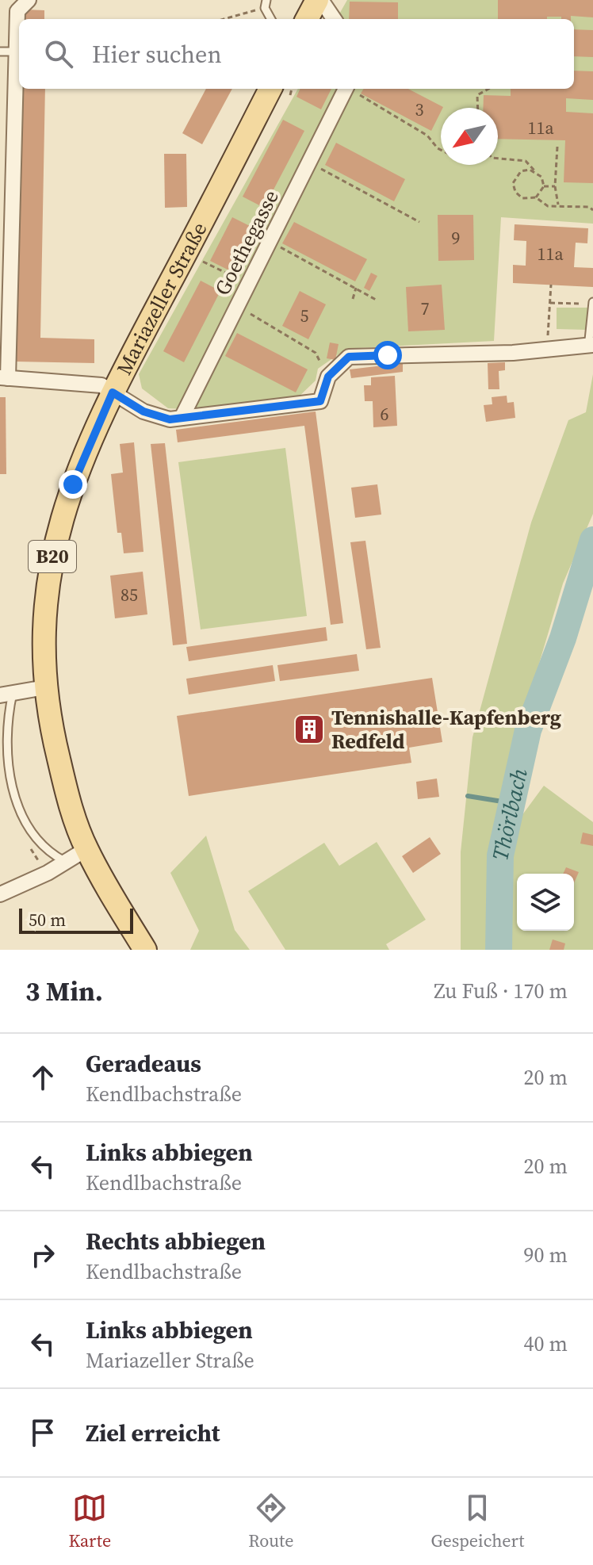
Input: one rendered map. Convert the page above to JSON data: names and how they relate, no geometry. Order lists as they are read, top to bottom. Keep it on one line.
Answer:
{"streets":{"main road":["Mariazeller Straße","B20"],"street":["Goethegasse"]},"water":["Thörlbach"],"places":{"building":["Tennishalle-Kapfenberg Redfeld"]},"house_numbers":["3","11a","9","11a","7","5","6","85"],"scale_bar":"50 m","north":"bottom left","page":{"search":"Hier suchen","scale":"50 m","heading":["3 Min.","Zu Fuß · 170 m"],"list":[["Geradeaus","Kendlbachstraße","20 m"],["Links abbiegen","Kendlbachstraße","20 m"],["Rechts abbiegen","Kendlbachstraße","90 m"],["Links abbiegen","Mariazeller Straße","40 m"],"Ziel erreicht"],"nav":["Karte","Route","Gespeichert"]}}
